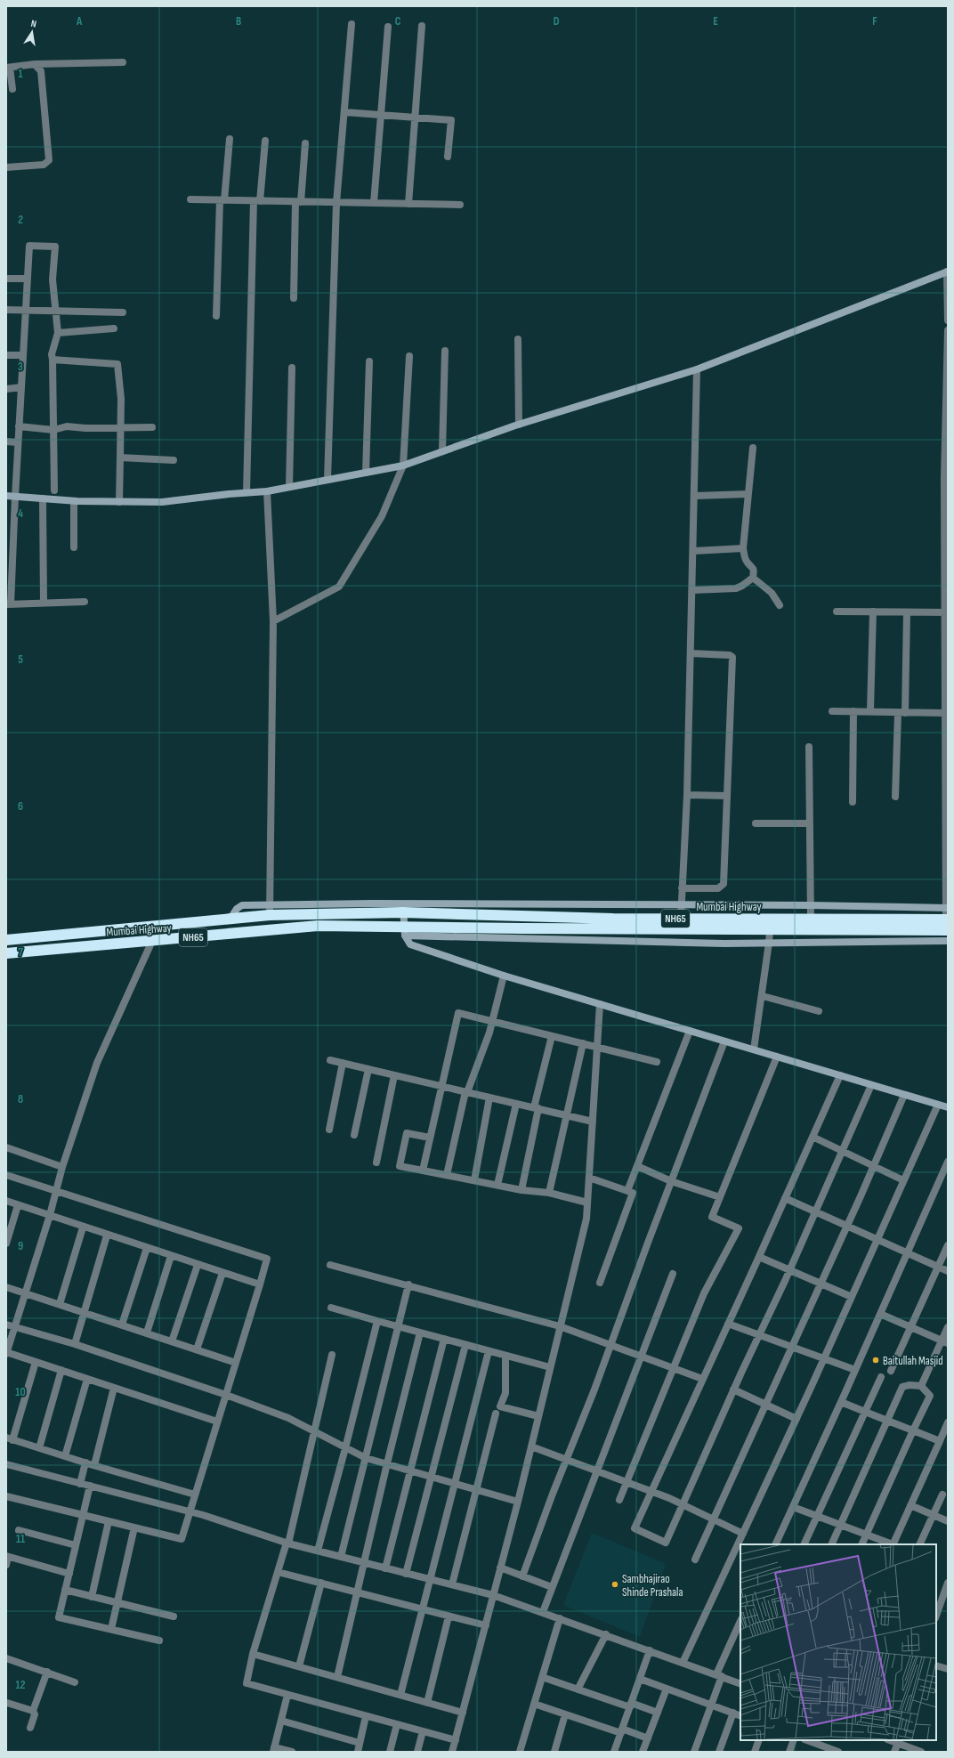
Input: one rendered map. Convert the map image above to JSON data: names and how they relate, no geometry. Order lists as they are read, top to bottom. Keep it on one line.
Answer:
{"streets":{"highway":["Mumbai Highway","NH65"]},"crossings":[["Mumbai Highway","NH65"]],"places":["Baitullah Masjid","Sambhajirao Shinde Prashala"],"north":"top","grid":{"columns":["A","B","C","D","E","F"],"rows":["1","2","3","4","5","6","7","8","9","10","11","12"]}}
